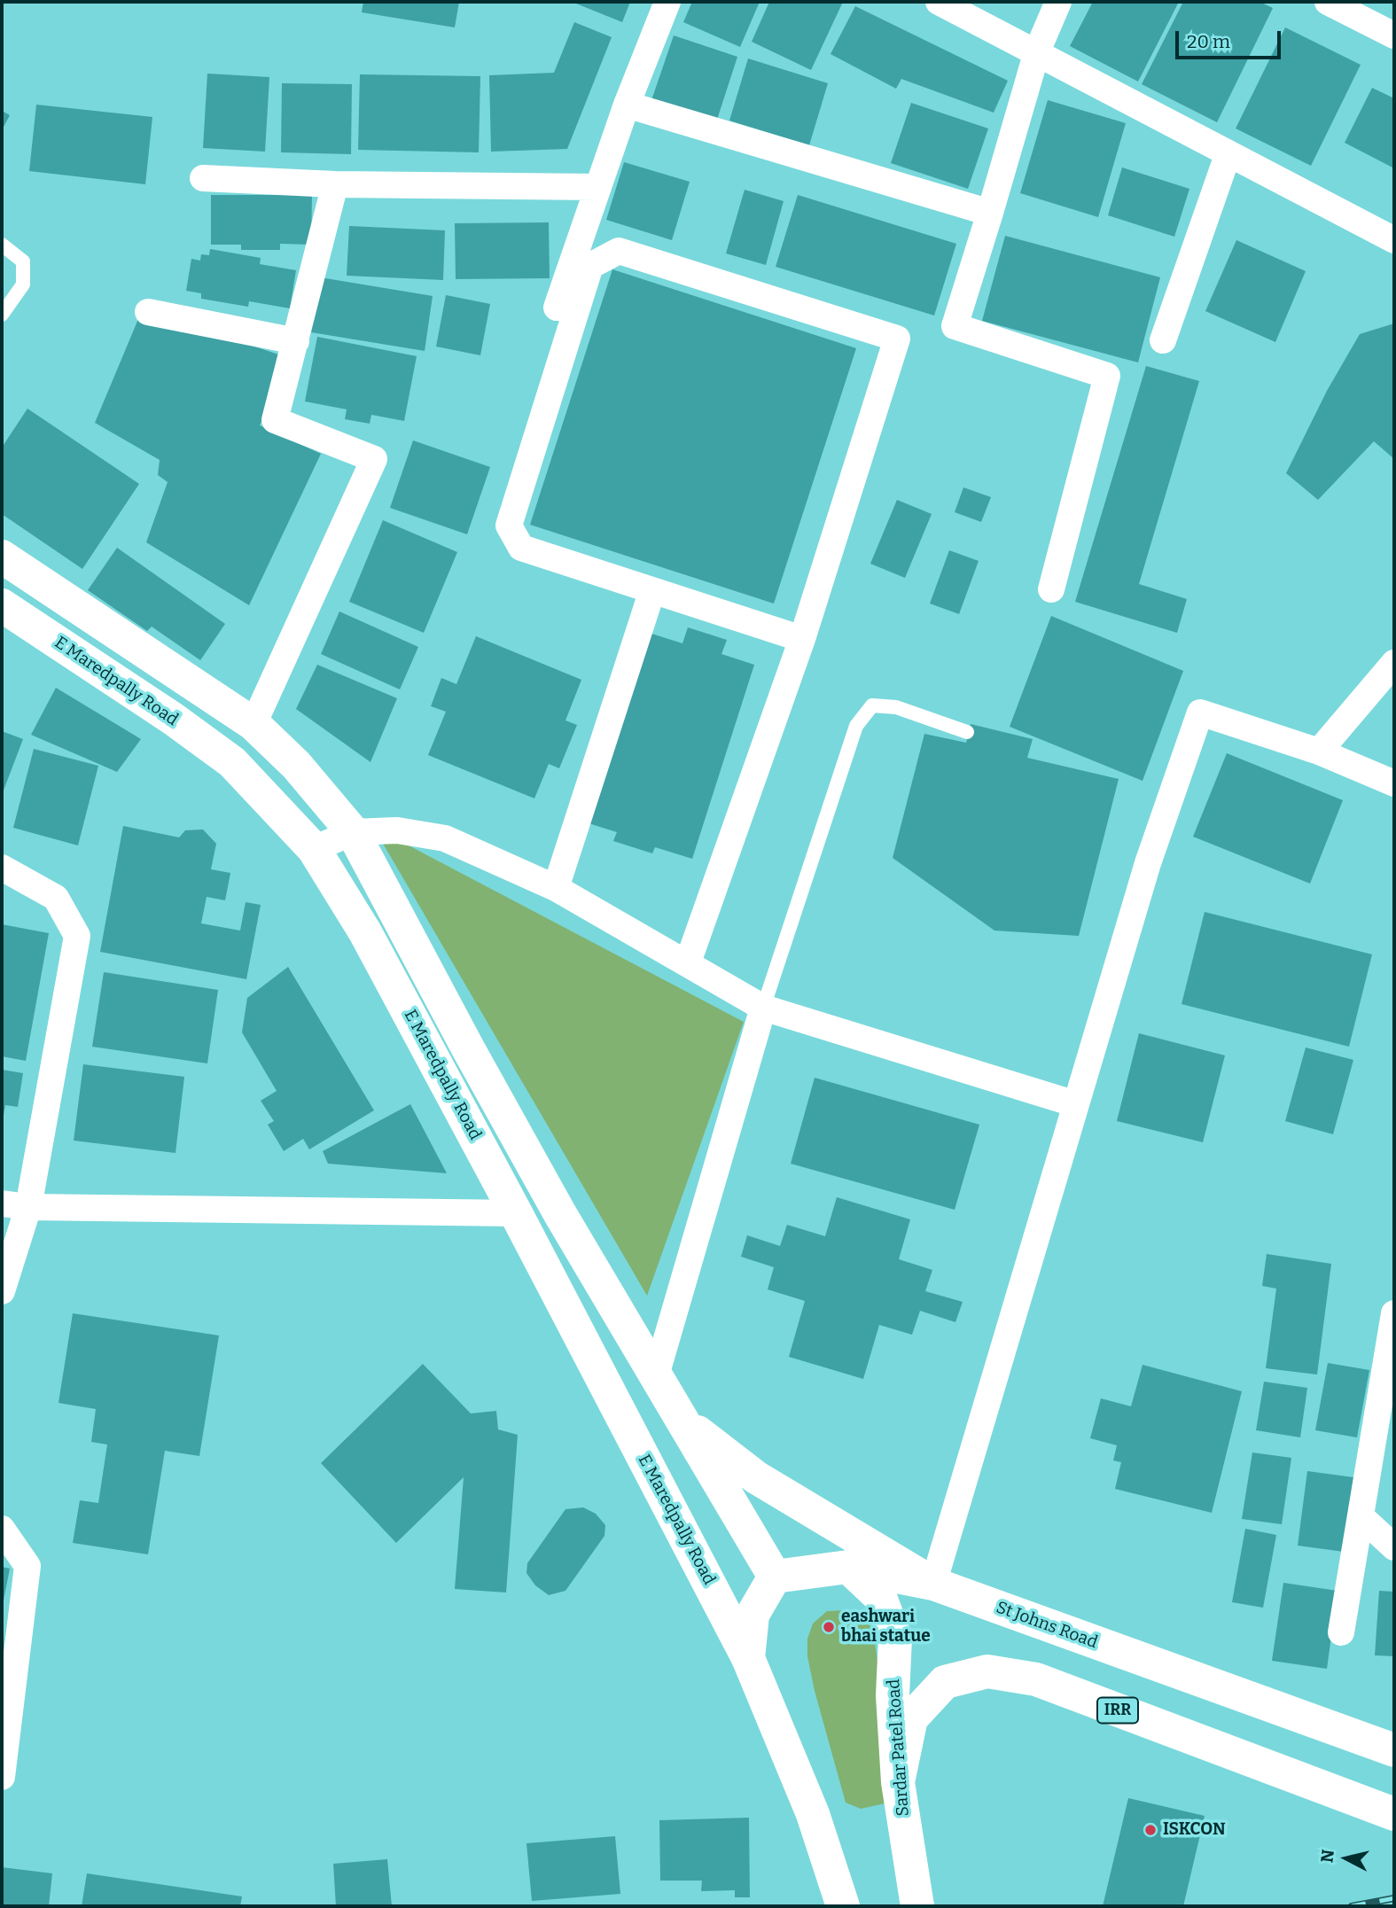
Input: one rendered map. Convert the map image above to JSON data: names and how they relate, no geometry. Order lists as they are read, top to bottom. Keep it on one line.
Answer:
{"streets":{"main road":["E Maredpally Road","St Johns Road","IRR","Sardar Patel Road"]},"crossings":[["E Maredpally Road","St Johns Road"],["St Johns Road","Sardar Patel Road"],["IRR","Sardar Patel Road"]],"places":["eashwari bhai statue","ISKCON"],"scale_bar":"20 m","north":"left"}
